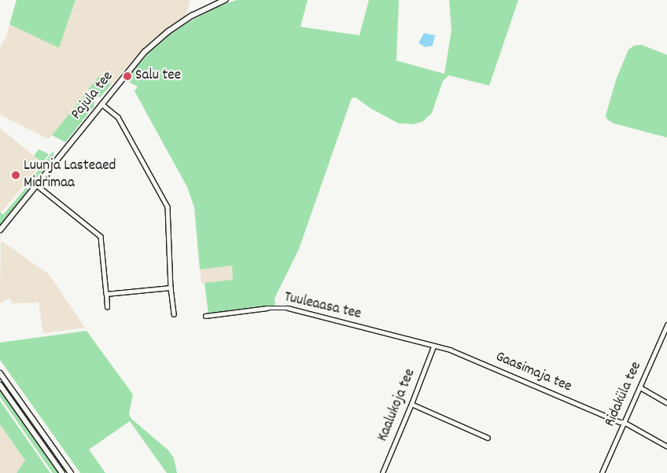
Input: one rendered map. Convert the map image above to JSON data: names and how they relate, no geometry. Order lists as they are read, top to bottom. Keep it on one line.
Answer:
{"streets":{"street":["Pajula tee","Tuuleaasa tee","Gaasimaja tee","Ridaküla tee","Kaalukoja tee"]},"crossings":[["Tuuleaasa tee","Gaasimaja tee"],["Tuuleaasa tee","Kaalukoja tee"],["Gaasimaja tee","Ridaküla tee"],["Gaasimaja tee","Kaalukoja tee"]],"places":["Salu tee","Luunja Lasteaed Midrimaa"]}
